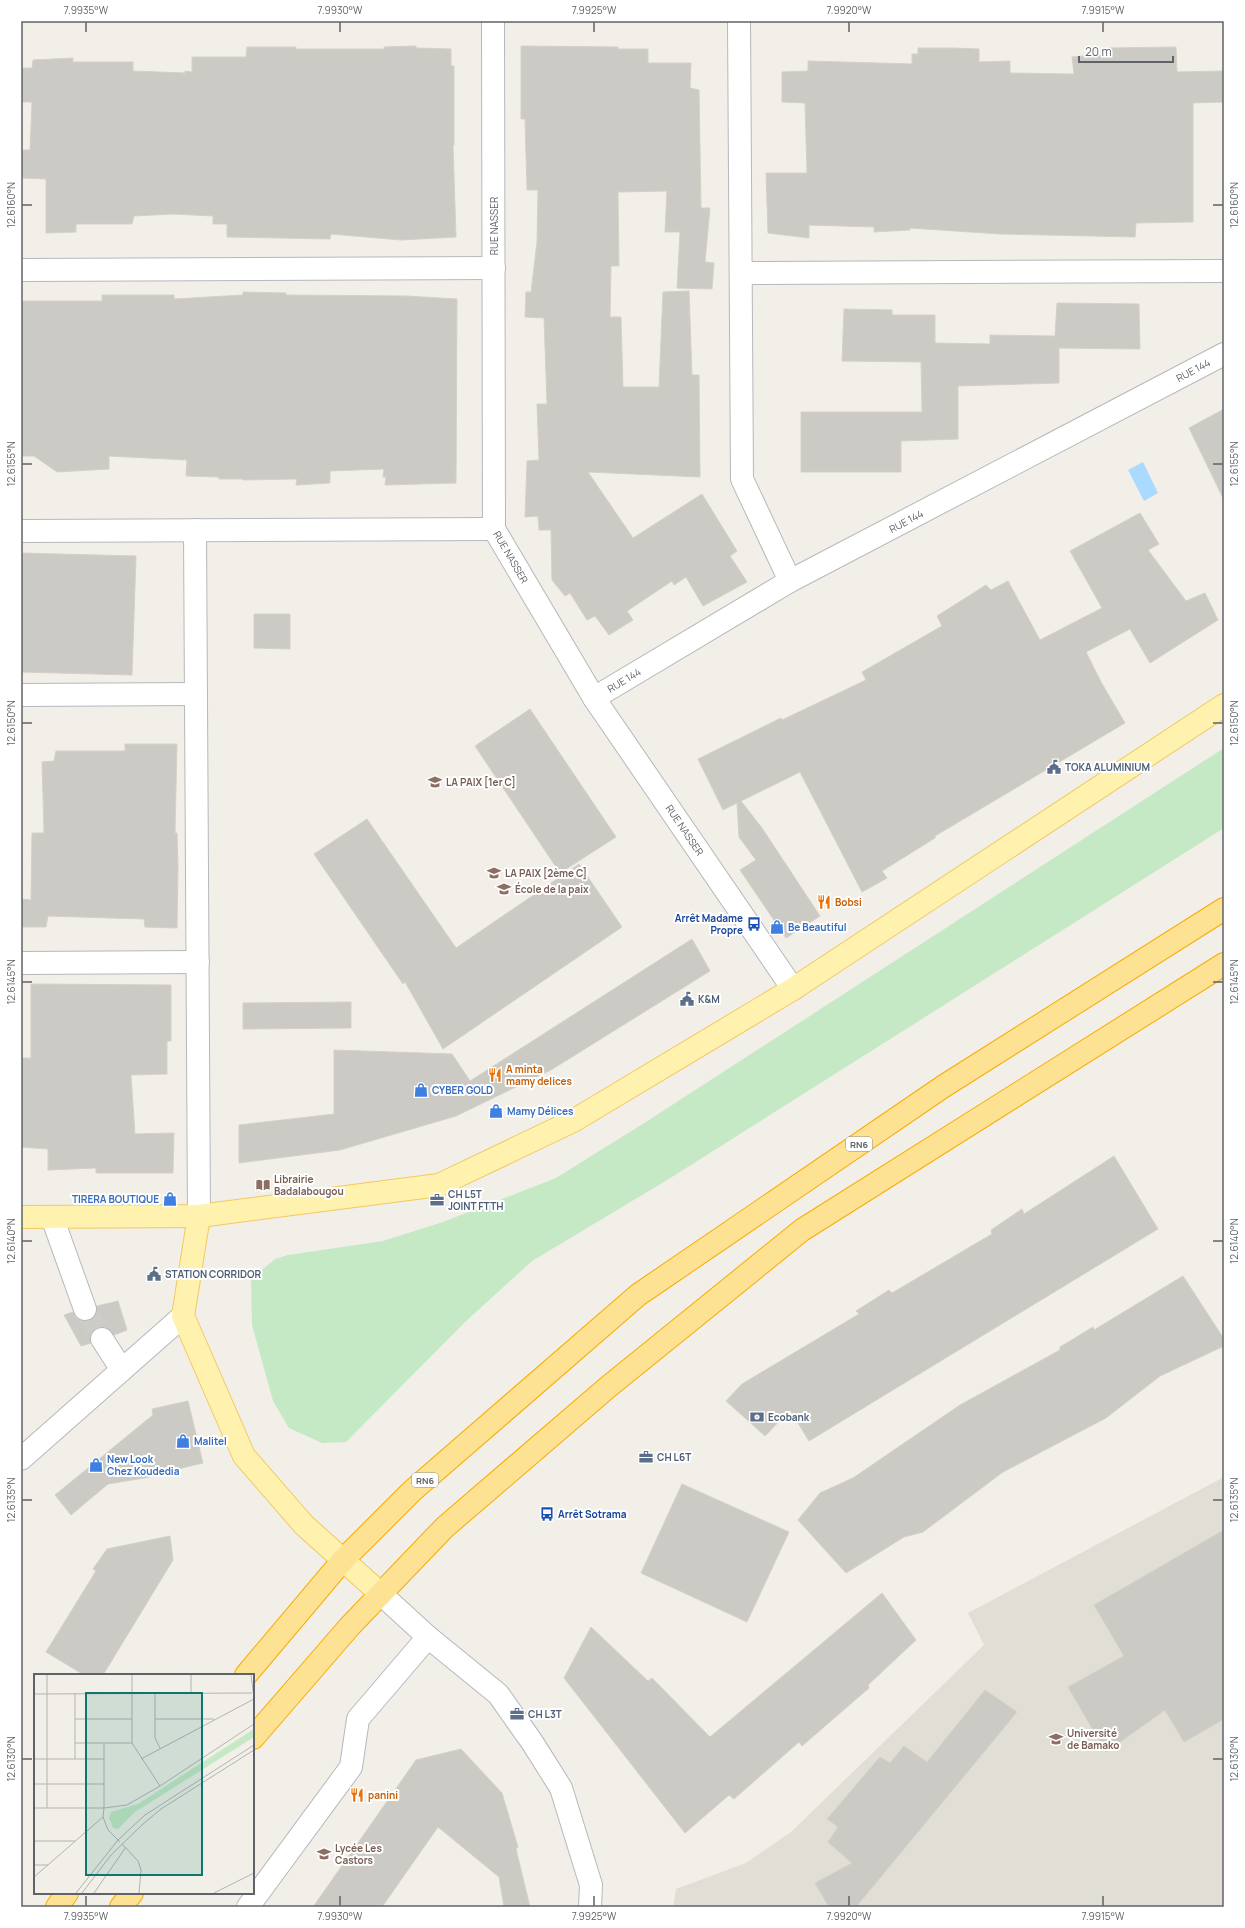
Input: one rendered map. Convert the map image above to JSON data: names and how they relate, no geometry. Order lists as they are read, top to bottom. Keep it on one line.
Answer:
{"streets":{"highway":["RN6"],"street":["RUE NASSER","RUE 144"]},"crossings":[["RUE NASSER","RUE 144"]],"places":{"public building":["TOKA ALUMINIUM","K&M","STATION CORRIDOR"],"school or university":["LA PAIX [1er C]","LA PAIX [2ème C]","École de la paix","Université de Bamako","Lycée Les Castors"],"restaurant":["Bobsi","A minta mamy delices","panini"],"bus stop":["Arrêt Madame Propre","Arrêt Sotrama"],"shop":["Be Beautiful","CYBER GOLD","Mamy Délices","TIRERA BOUTIQUE","Malitel","New Look Chez Koudedia"],"library":["Librairie Badalabougou"],"office":["CH L5T JOINT FTTH","CH L6T","CH L3T"],"bank":["Ecobank"]},"scale_bar":"20 m","coordinates":["7.9935°W","7.9930°W","7.9925°W","7.9920°W","7.9915°W","12.6160°N","12.6155°N","12.6150°N","12.6145°N","12.6140°N","12.6135°N","12.6130°N"]}
